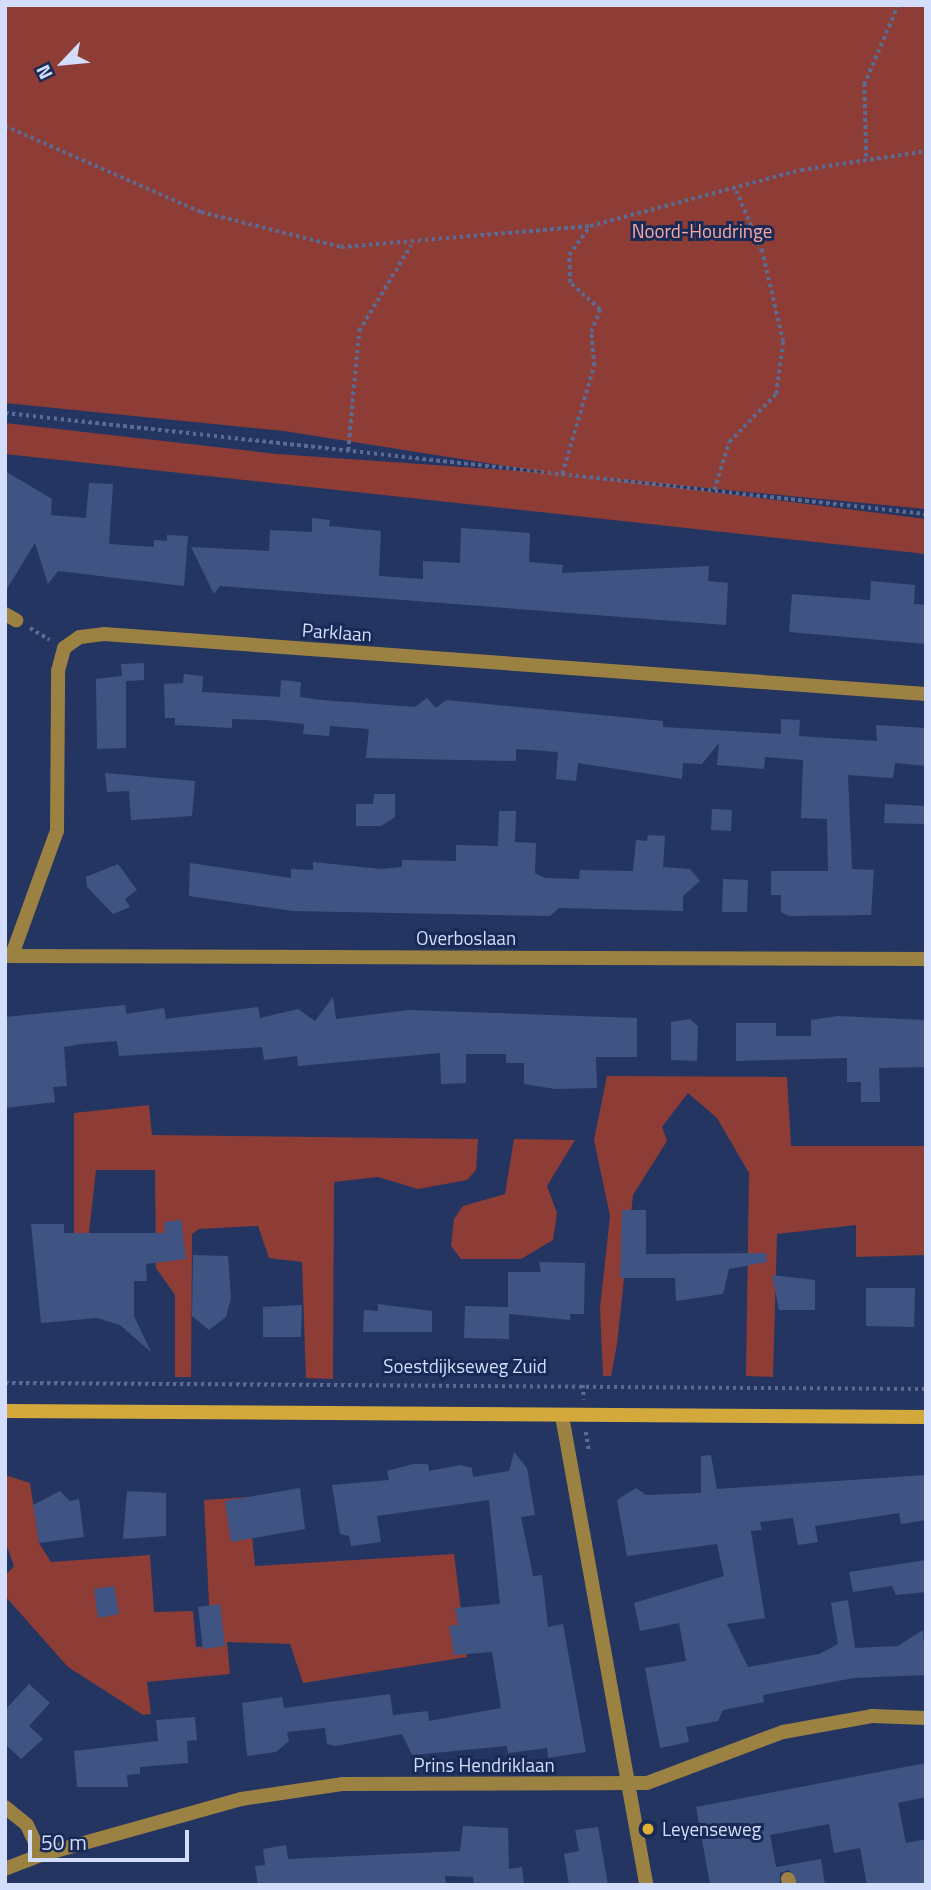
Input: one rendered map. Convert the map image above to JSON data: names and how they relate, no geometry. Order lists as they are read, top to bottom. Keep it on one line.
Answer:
{"streets":{"street":["Parklaan","Overboslaan","Prins Hendriklaan"],"path":["Soestdijkseweg Zuid"]},"parks":["Noord-Houdringe"],"places":["Leyenseweg"],"scale_bar":"50 m","north":"bottom left"}
